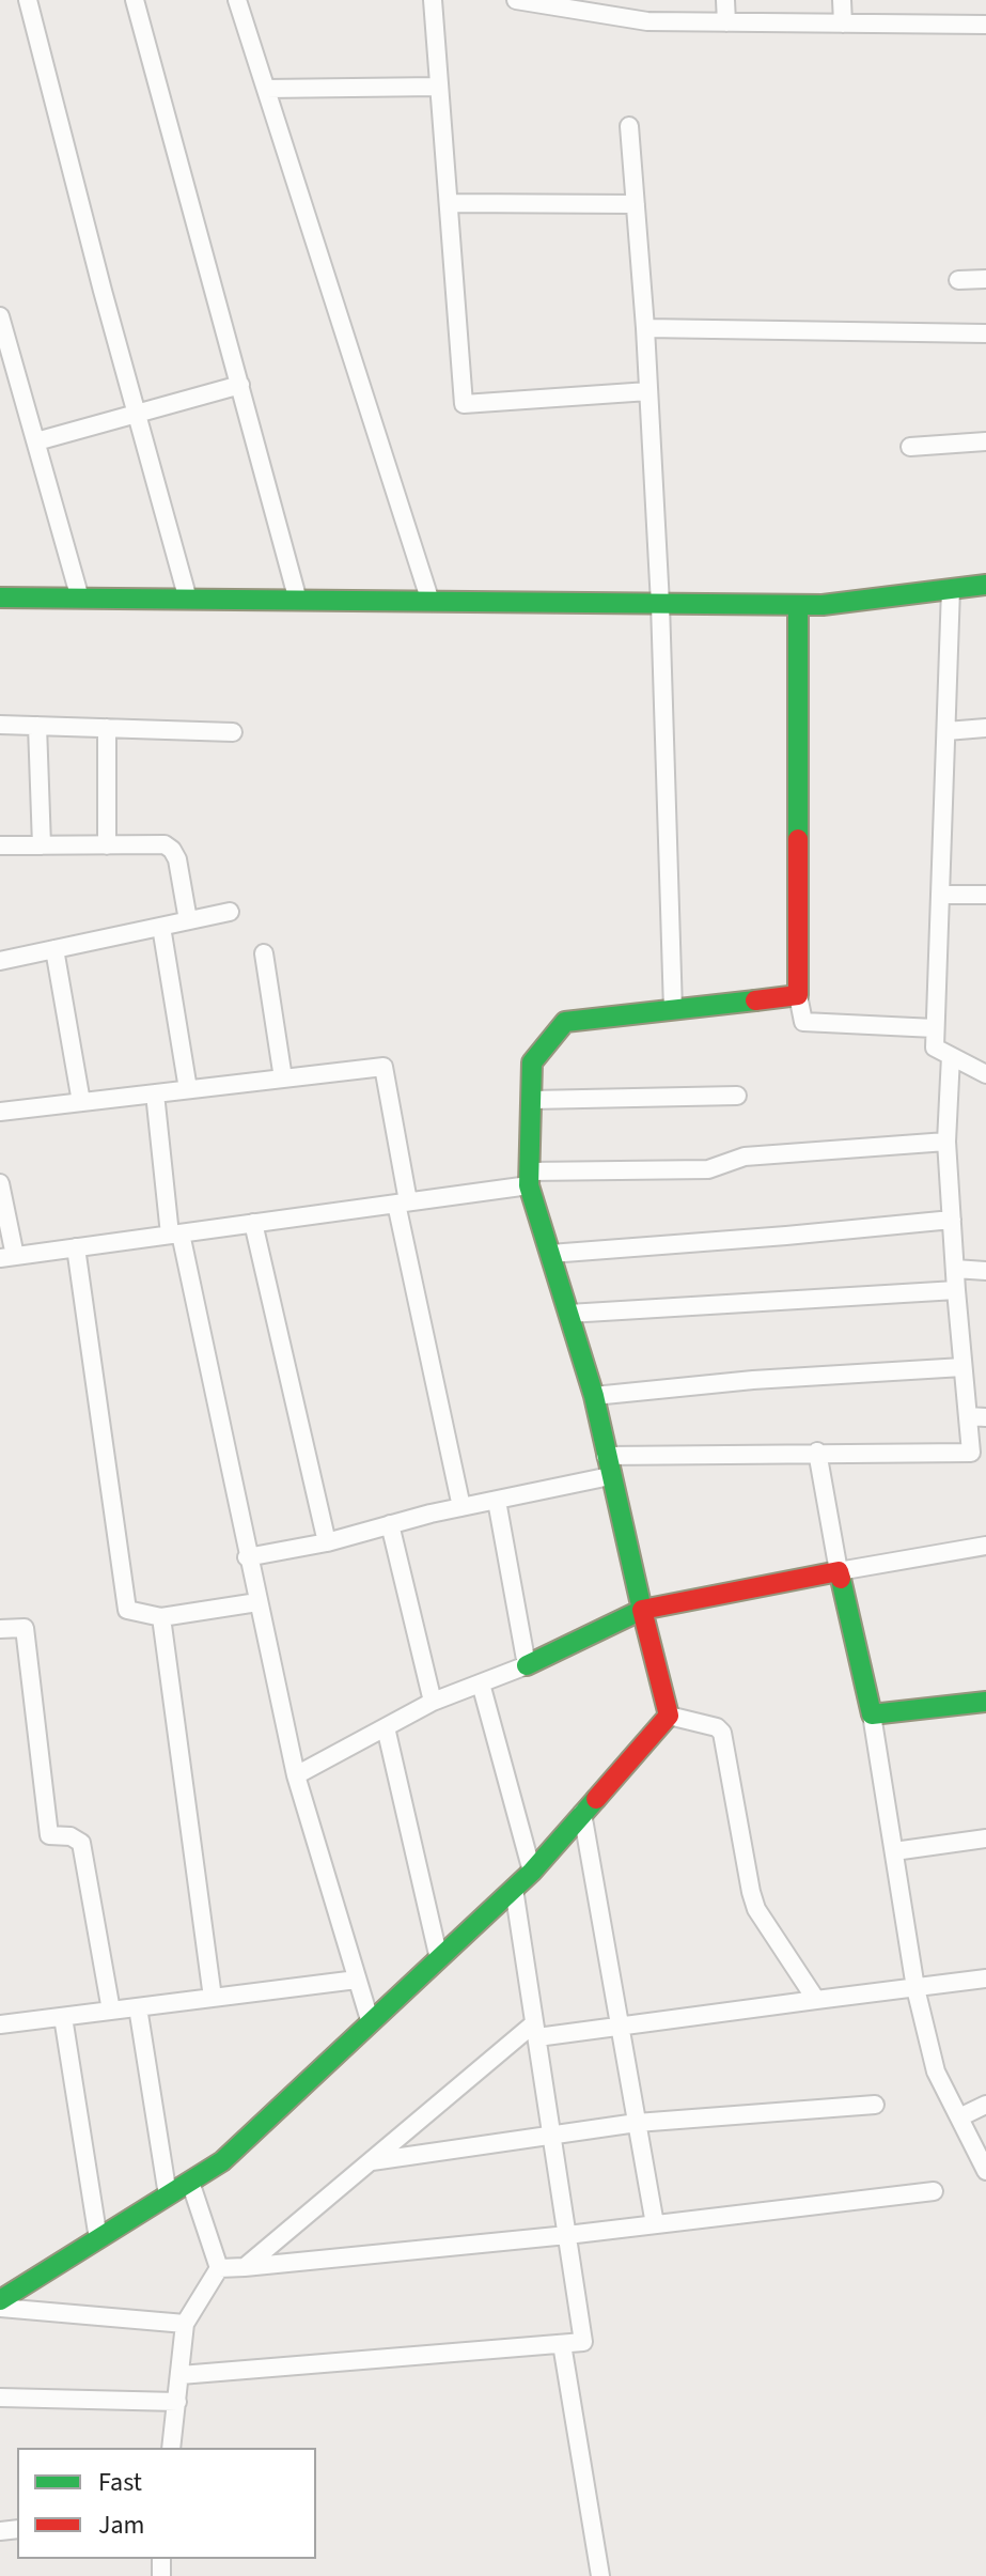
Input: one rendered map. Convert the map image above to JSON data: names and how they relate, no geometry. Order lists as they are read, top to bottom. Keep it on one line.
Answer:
{"legend":["Fast","Jam"]}
